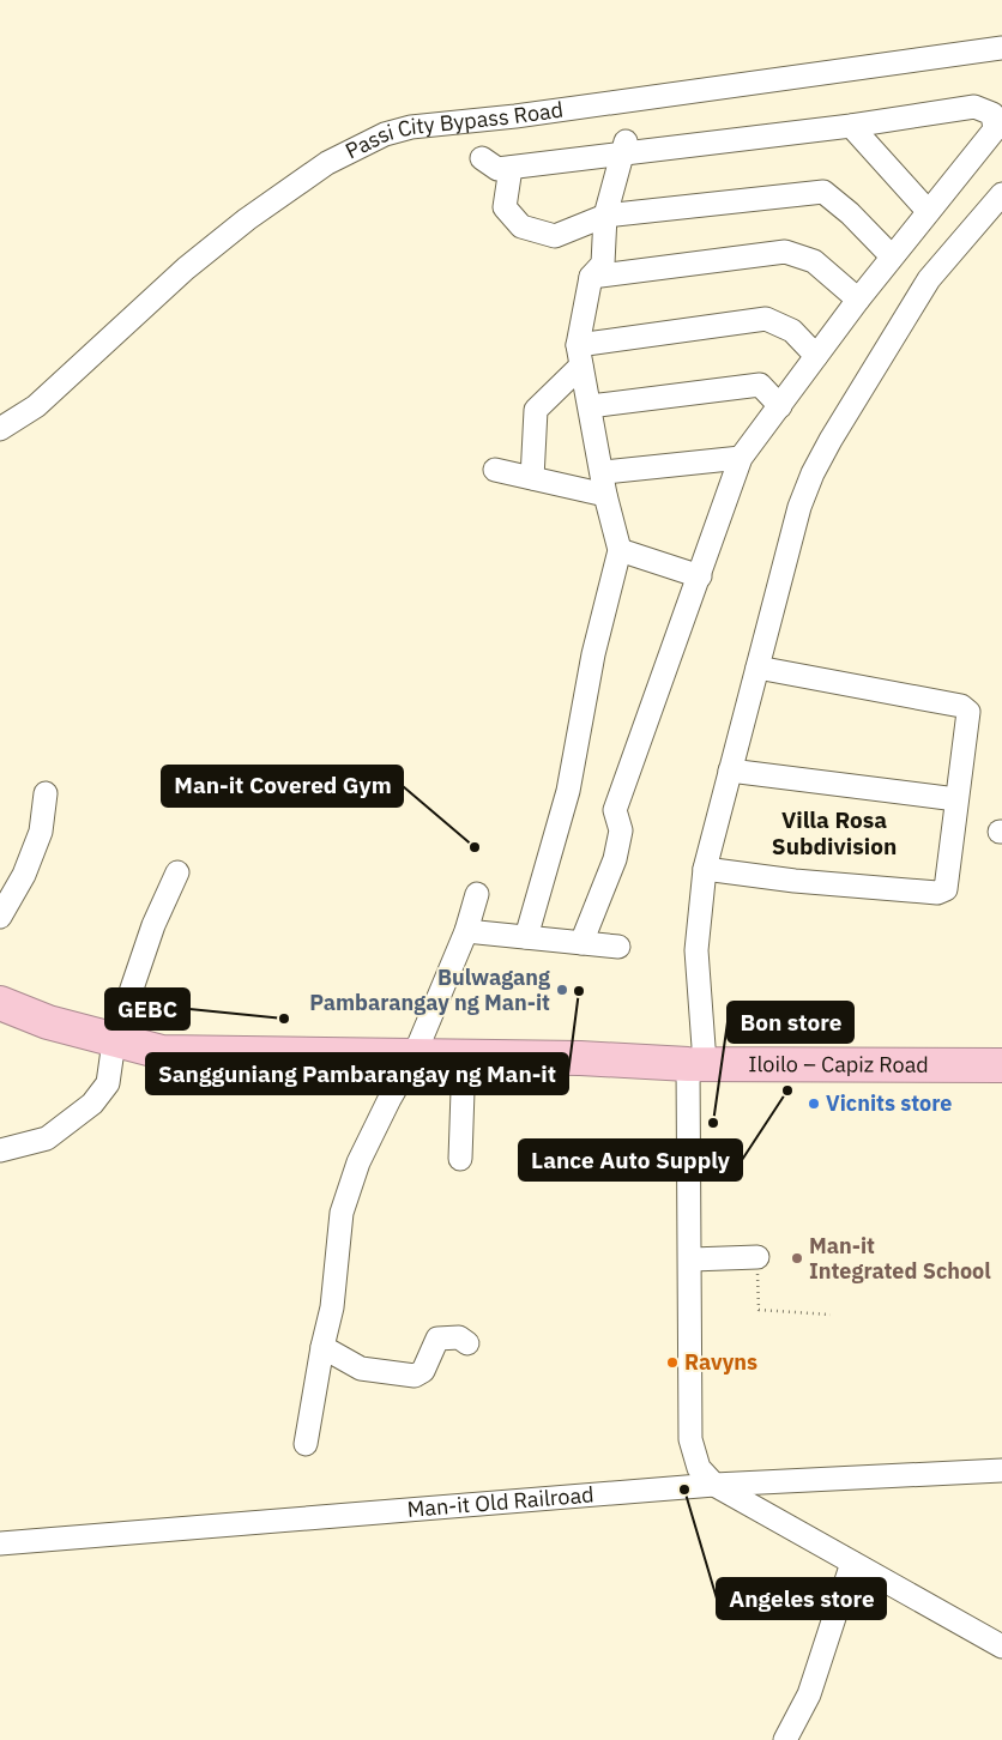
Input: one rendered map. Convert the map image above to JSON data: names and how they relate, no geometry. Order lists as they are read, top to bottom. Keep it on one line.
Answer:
{"streets":{"highway":["Iloilo – Capiz Road"],"street":["Passi City Bypass Road","Man-it Old Railroad"]},"districts":["Villa Rosa Subdivision"],"places":["Man-it Covered Gym","Bulwagang Pambarangay ng Man-it","Sangguniang Pambarangay ng Man-it","GEBC","Lance Auto Supply","Vicnits store","Bon store","Man-it Integrated School","Ravyns","Angeles store"]}
